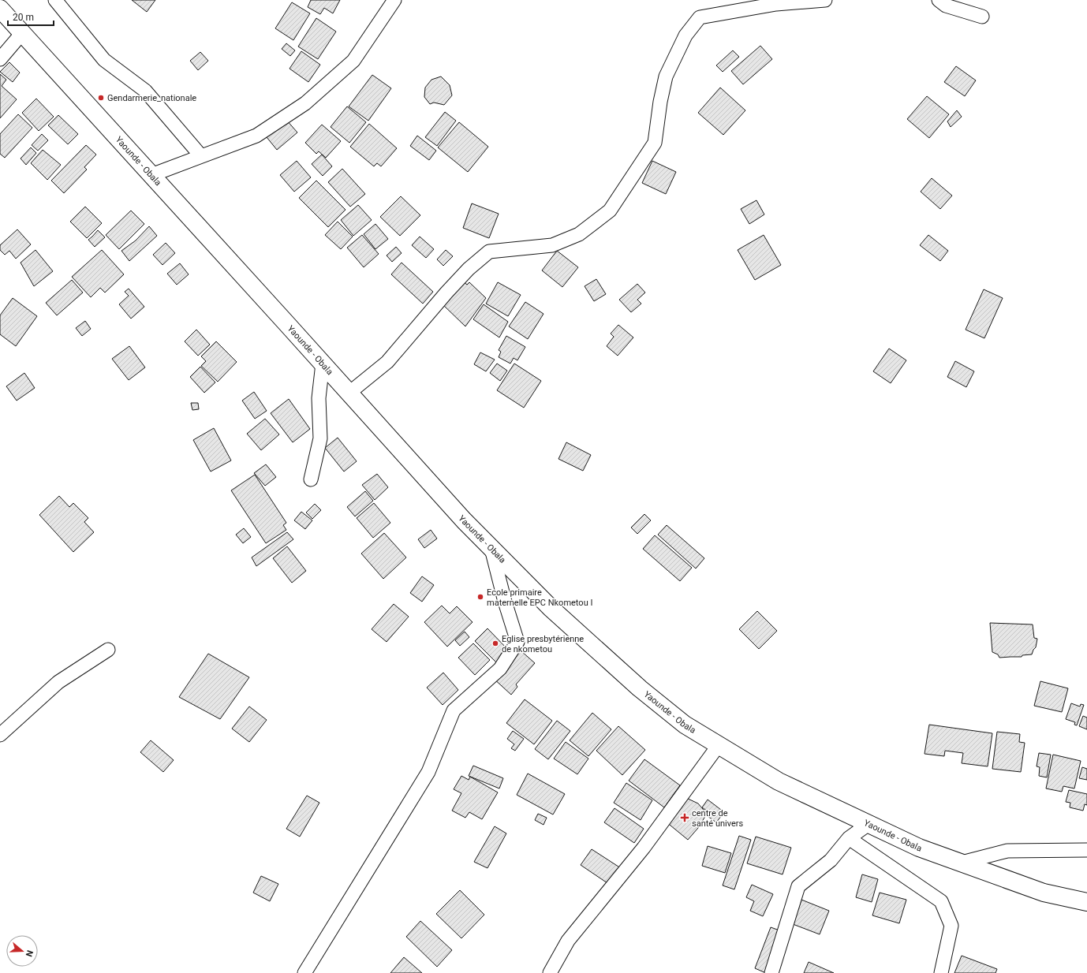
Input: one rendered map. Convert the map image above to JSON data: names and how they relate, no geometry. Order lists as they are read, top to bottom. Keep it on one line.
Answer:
{"streets":{"highway":["Yaounde - Obala"]},"places":{"other":["Gendarmerie_nationale","Ecole primaire maternelle EPC Nkometou I","Eglise presbytérienne de nkometou"],"health":["centre de santé univers"]},"scale_bar":"20 m","north":"right"}
